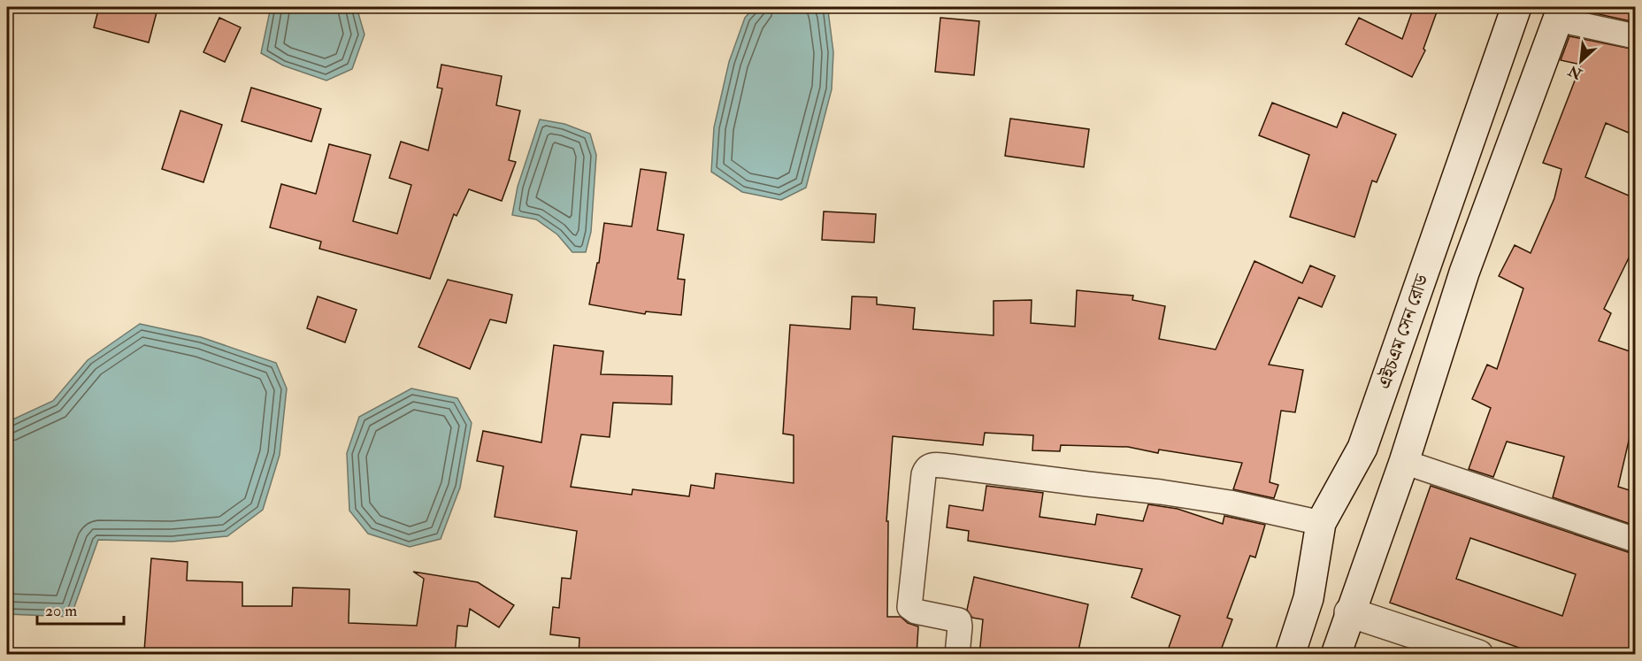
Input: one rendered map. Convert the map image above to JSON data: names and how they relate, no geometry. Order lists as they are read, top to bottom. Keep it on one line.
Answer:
{"streets":{"main road":["এইচএম সেন রোড"]},"scale_bar":"20 m","north":"bottom left"}
